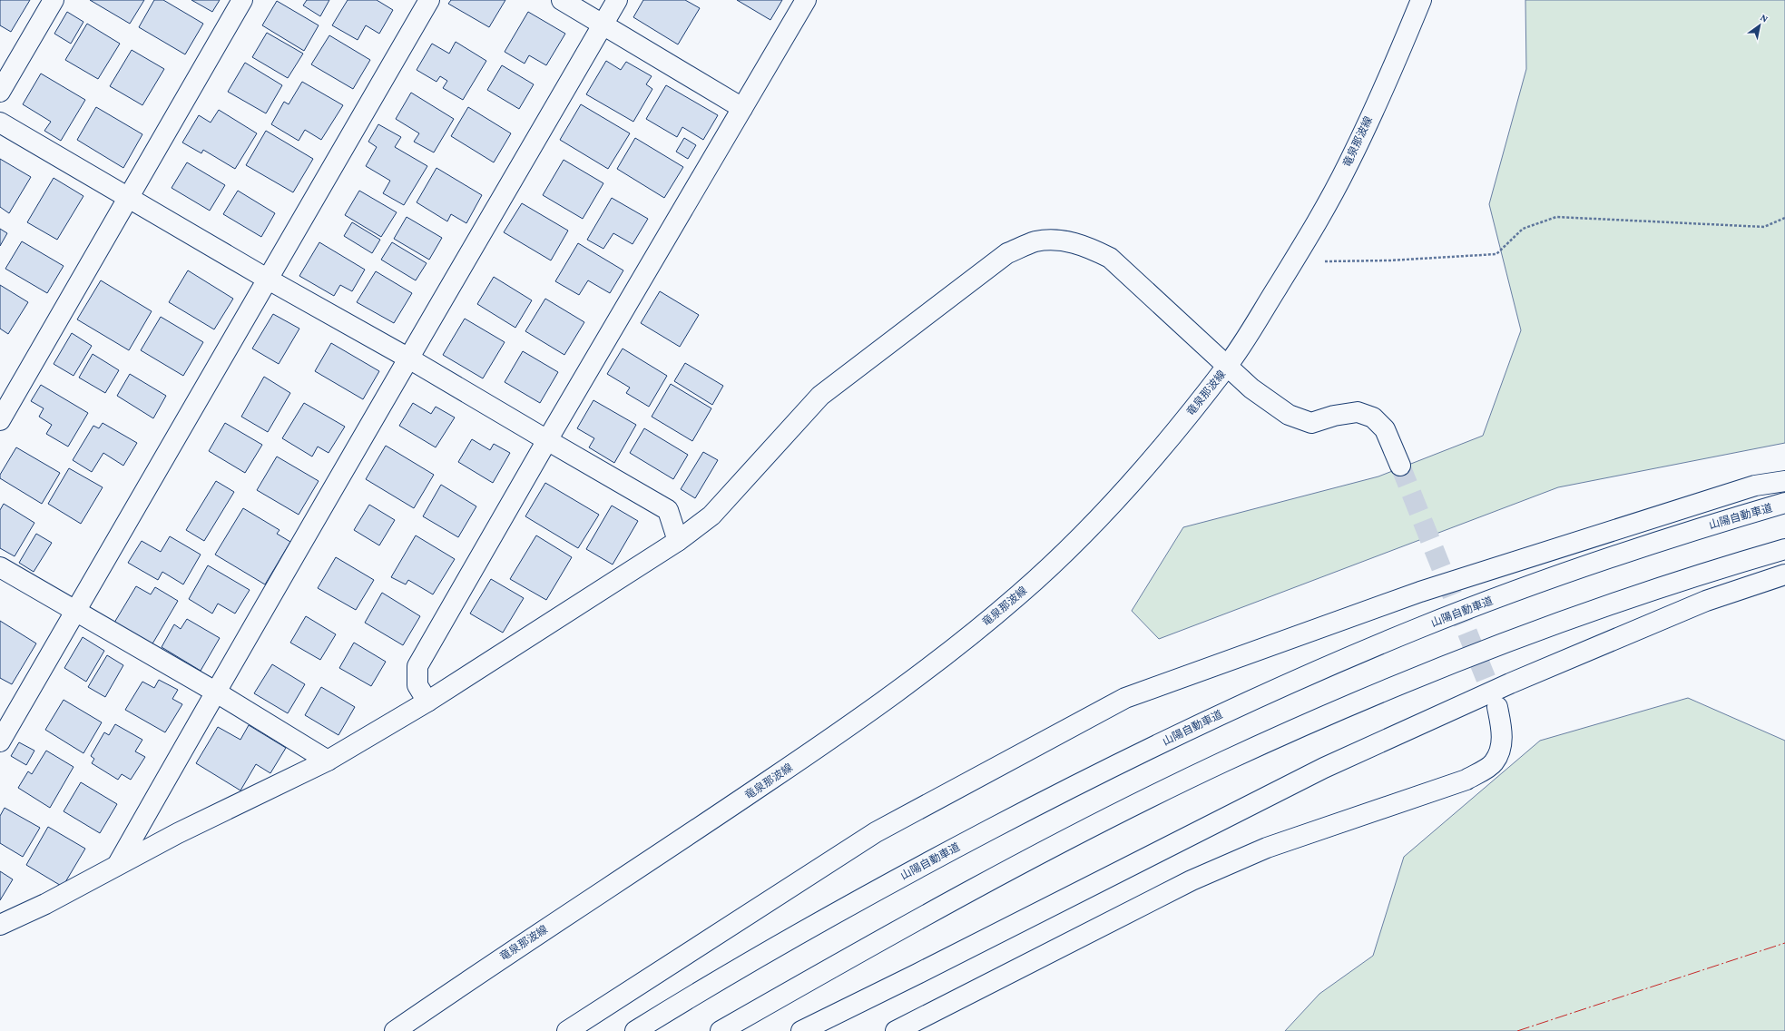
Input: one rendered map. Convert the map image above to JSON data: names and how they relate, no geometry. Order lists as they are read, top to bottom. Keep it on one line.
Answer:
{"streets":{"main road":["竜泉那波線","山陽自動車道"]},"north":"top right"}
